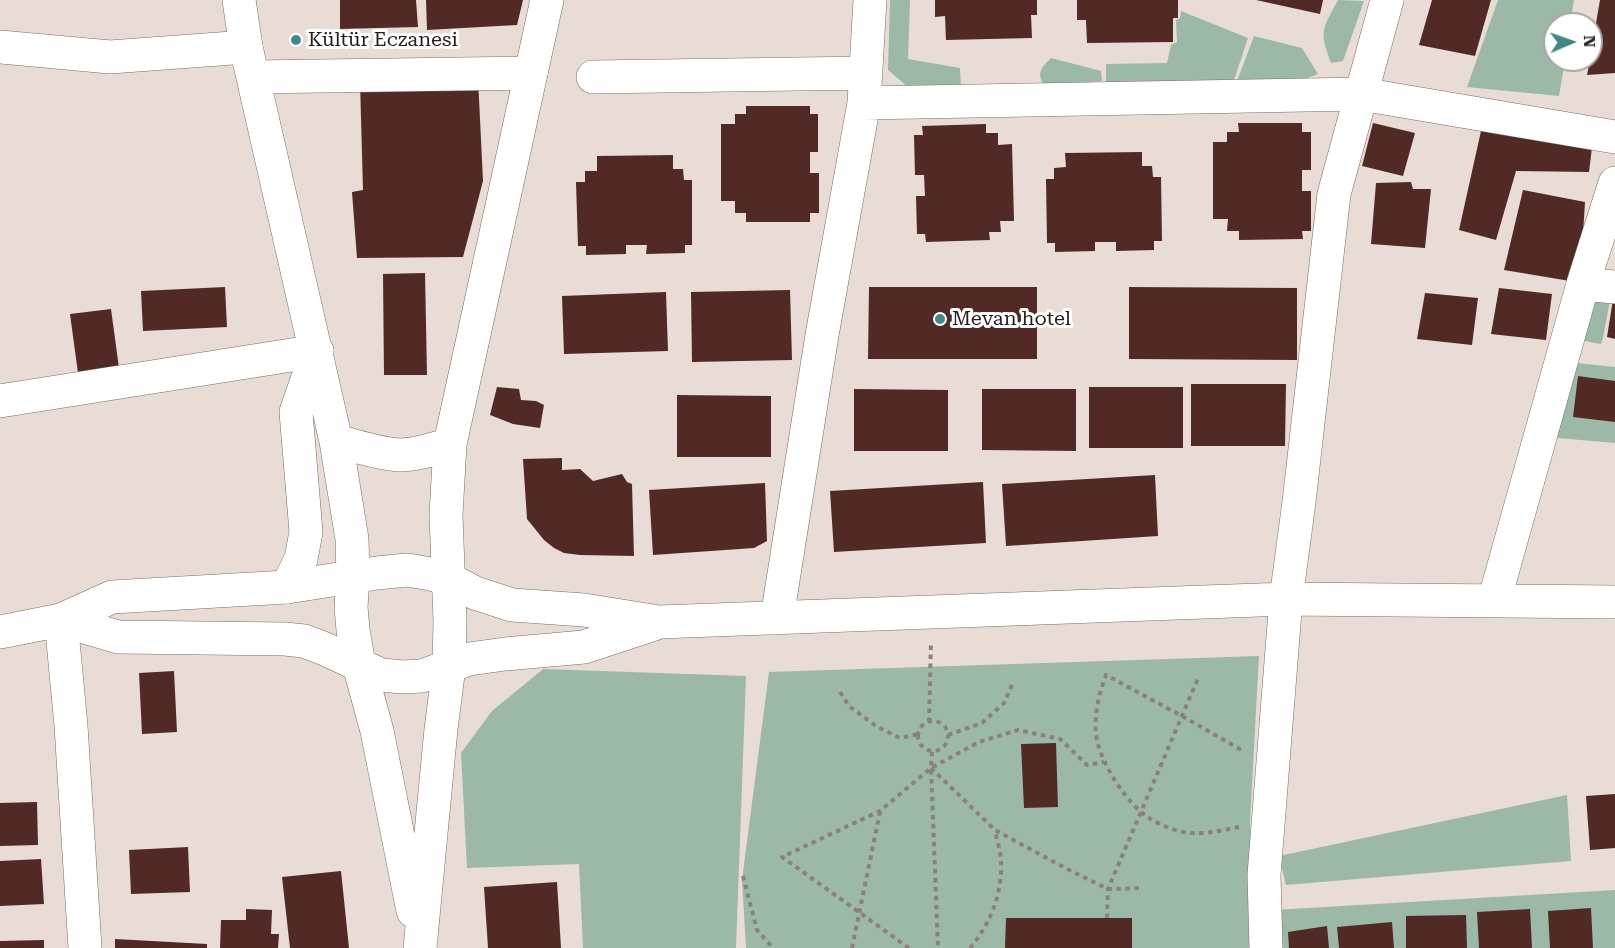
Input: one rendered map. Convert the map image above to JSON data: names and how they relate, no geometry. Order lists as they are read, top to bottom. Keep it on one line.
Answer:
{"places":["Kültür Eczanesi","Mevan hotel"],"north":"right"}
